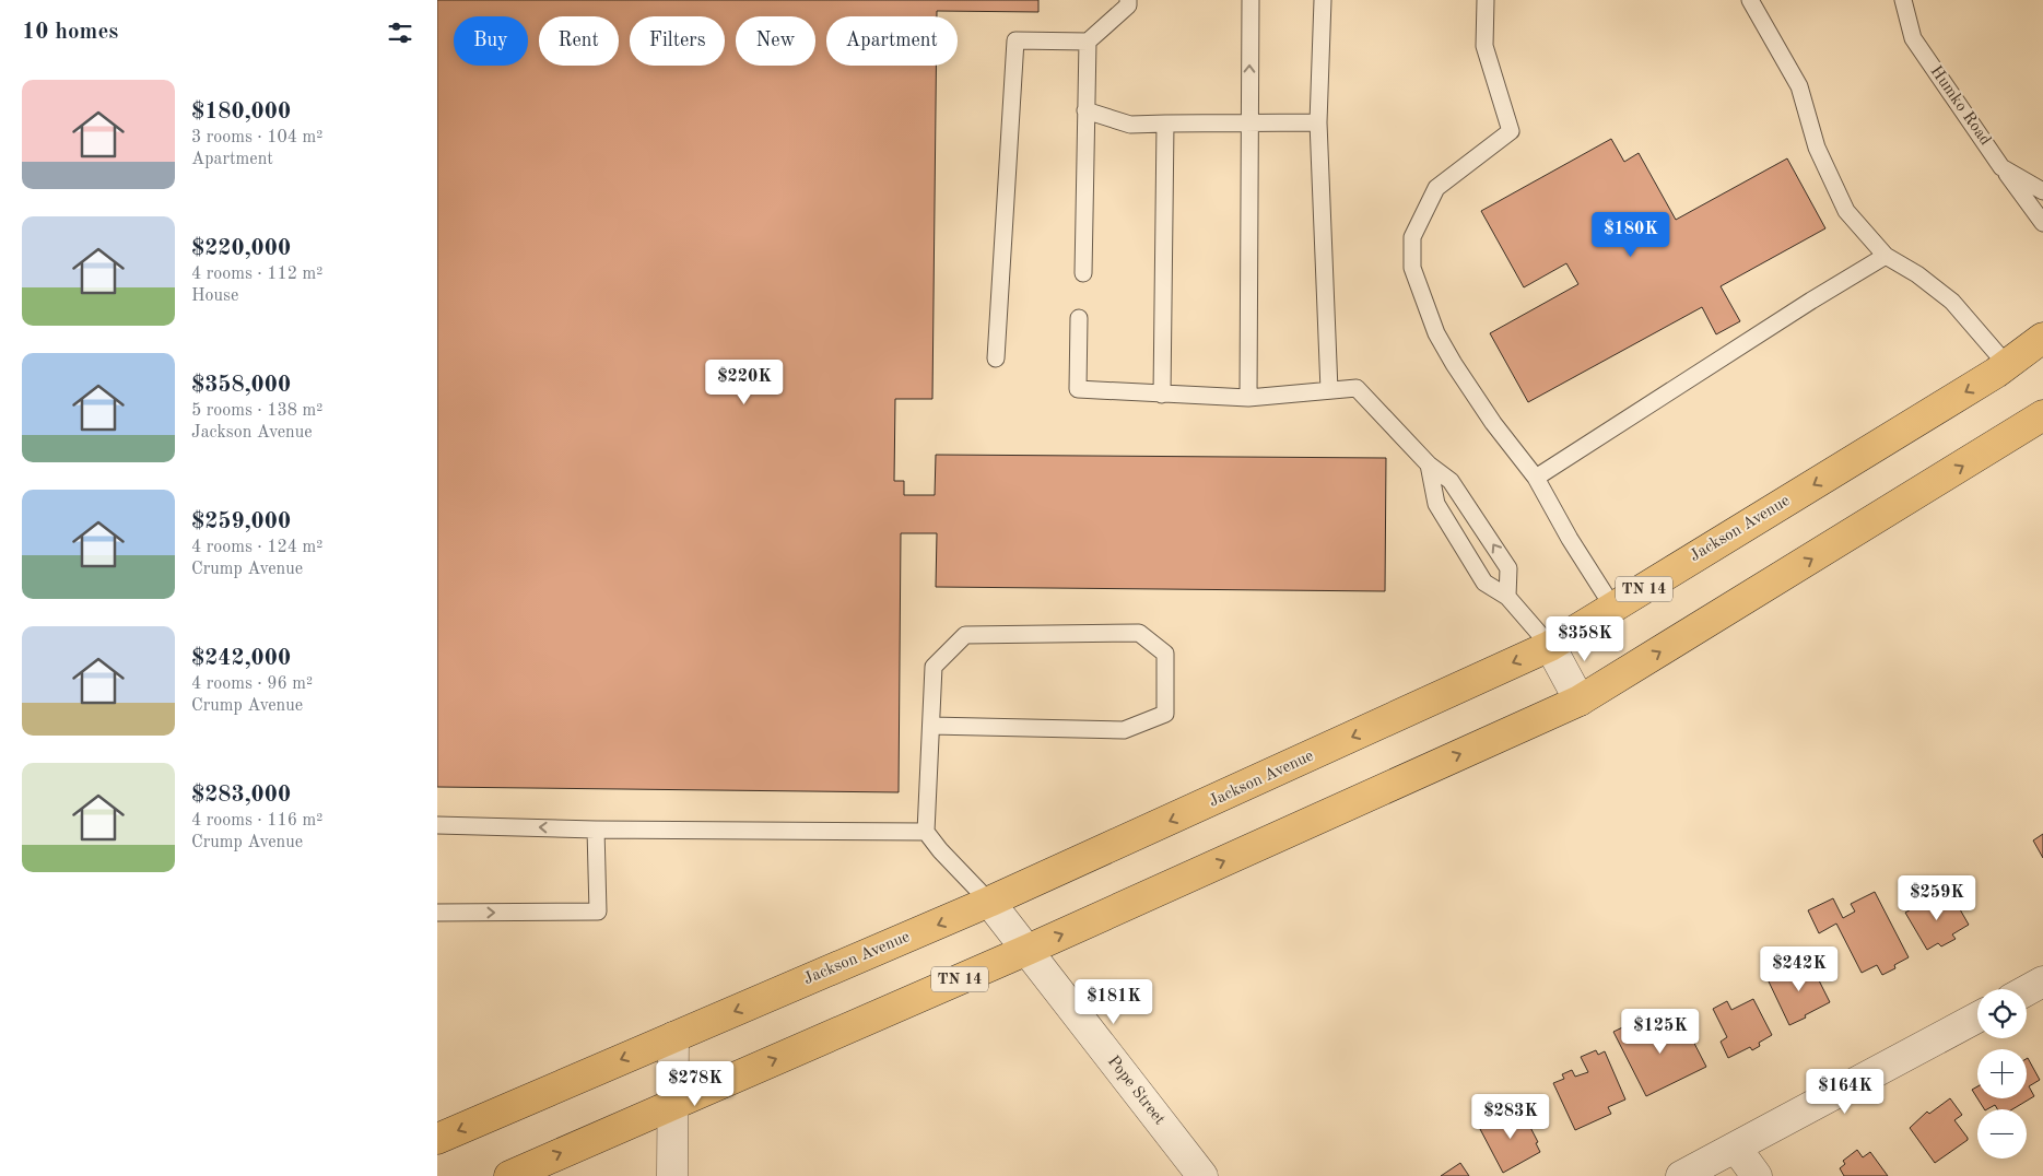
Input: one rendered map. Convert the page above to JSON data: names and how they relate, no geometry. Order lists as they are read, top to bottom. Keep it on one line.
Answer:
{"streets":{"main road":["Jackson Avenue","TN 14"],"street":["Pope Street"],"lane":["Humko Road"]},"crossings":[["Jackson Avenue","Pope Street"],["TN 14","Pope Street"]],"page":{"heading":"10 homes","chip":["Buy","Rent","Filters","New","Apartment"],"list":[{"name":"$180,000","note":"3 rooms · 104 m² · Apartment"},{"name":"$220,000","note":"4 rooms · 112 m² · House"},{"name":"$358,000","note":"5 rooms · 138 m² · Jackson Avenue"},{"name":"$259,000","note":"4 rooms · 124 m² · Crump Avenue"},{"name":"$242,000","note":"4 rooms · 96 m² · Crump Avenue"},{"name":"$283,000","note":"4 rooms · 116 m² · Crump Avenue"}],"price":["$180K","$220K","$358K","$259K","$242K","$181K","$125K","$278K","$164K","$283K"],"map_buttons":["+","−"]}}
